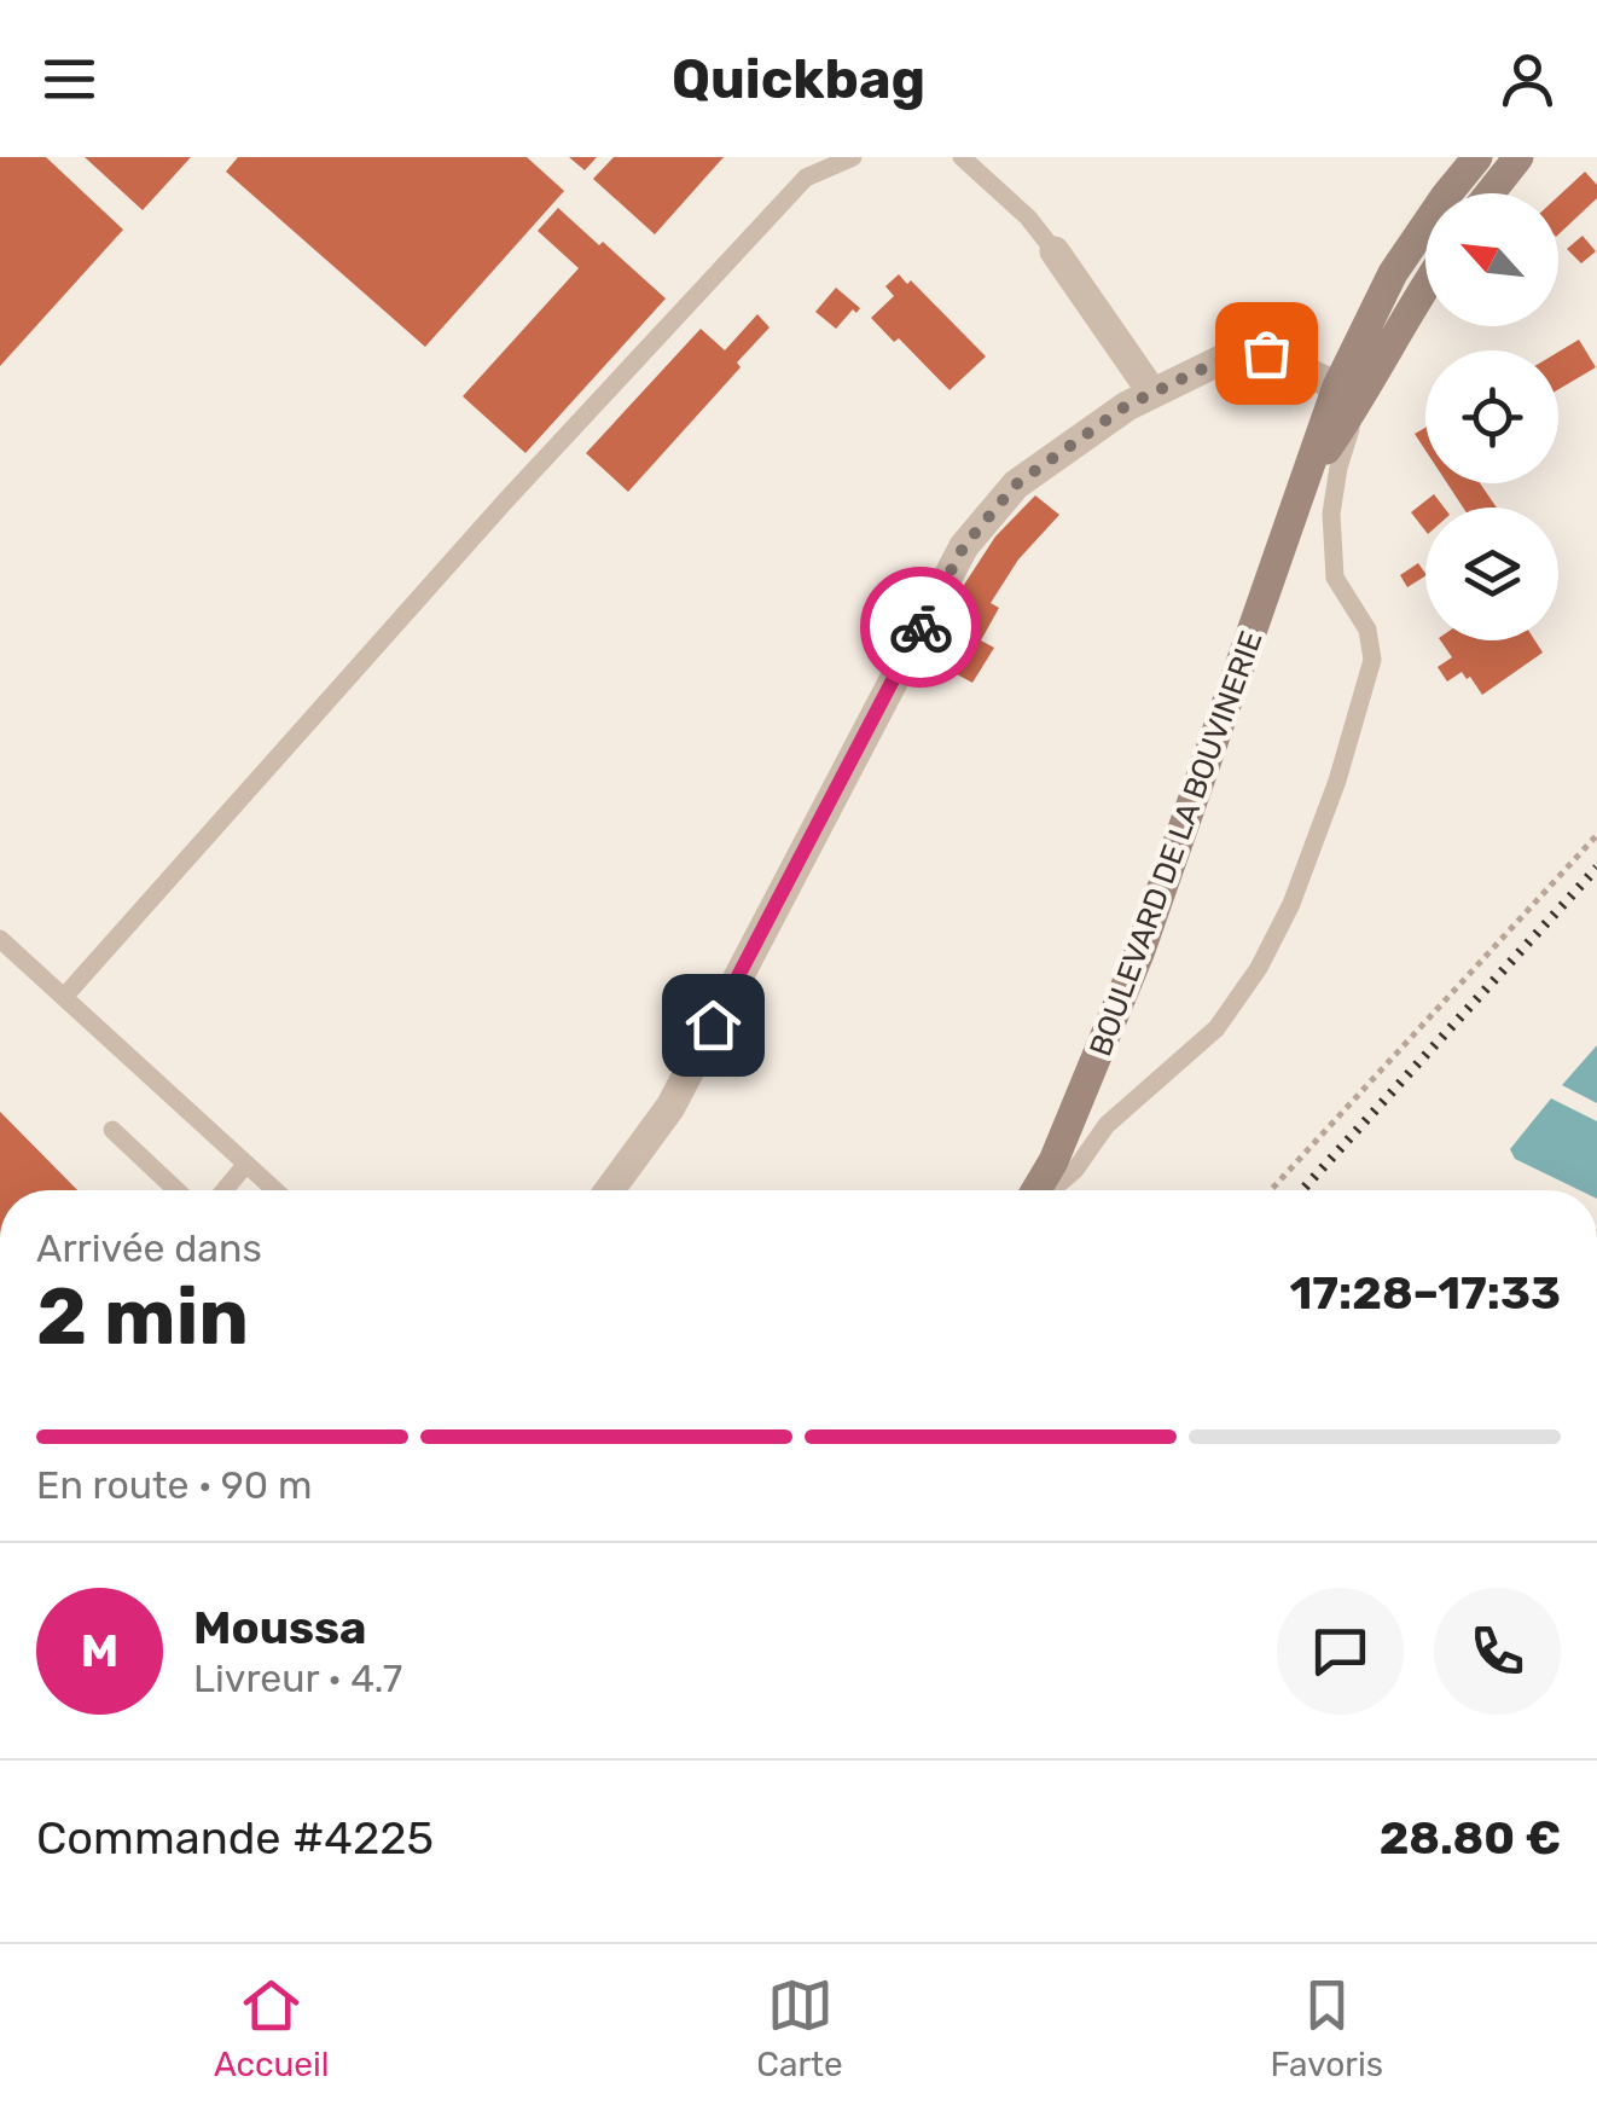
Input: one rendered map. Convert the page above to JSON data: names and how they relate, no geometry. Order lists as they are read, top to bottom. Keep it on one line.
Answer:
{"streets":{"street":["BOULEVARD DE LA BOUVINERIE"]},"north":"top left","page":{"header":"Quickbag","heading":["2 min","Arrivée dans","17:28–17:33"],"panel":["Moussa","Livreur · 4.7","Commande #4225","28.80 €"],"bar":"En route · 90 m","round":"M","tabs":["Accueil","Carte","Favoris"]}}
